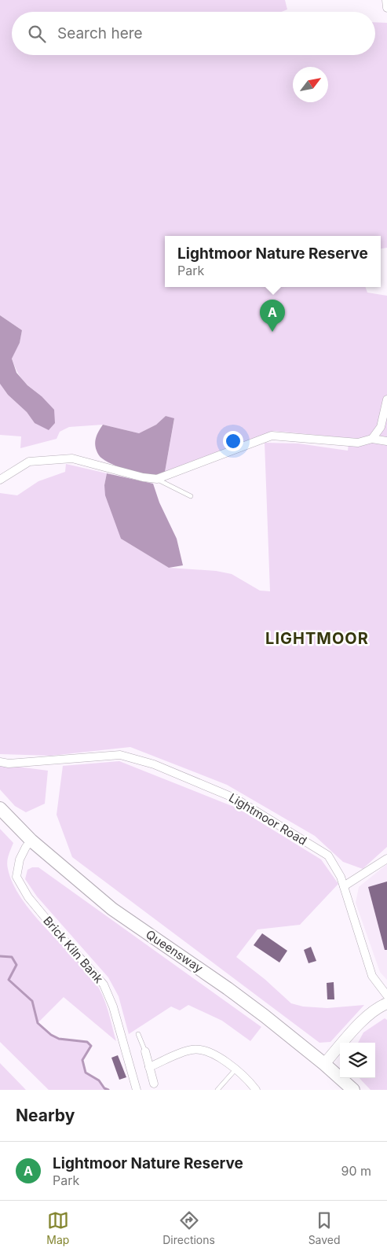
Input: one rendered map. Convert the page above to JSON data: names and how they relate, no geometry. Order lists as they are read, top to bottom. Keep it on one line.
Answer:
{"streets":{"main road":["Queensway"],"street":["Lightmoor Road","Brick Kiln Bank"]},"crossings":[["Brick Kiln Bank","Queensway"]],"districts":["LIGHTMOOR"],"north":"top right","page":{"search":"Search here","popup":["Lightmoor Nature Reserve","Park"],"pins":"A","heading":"Nearby","list":[{"mark":"A","name":"Lightmoor Nature Reserve","note":"Park","value":"90 m"}],"nav":["Map","Directions","Saved"]}}
